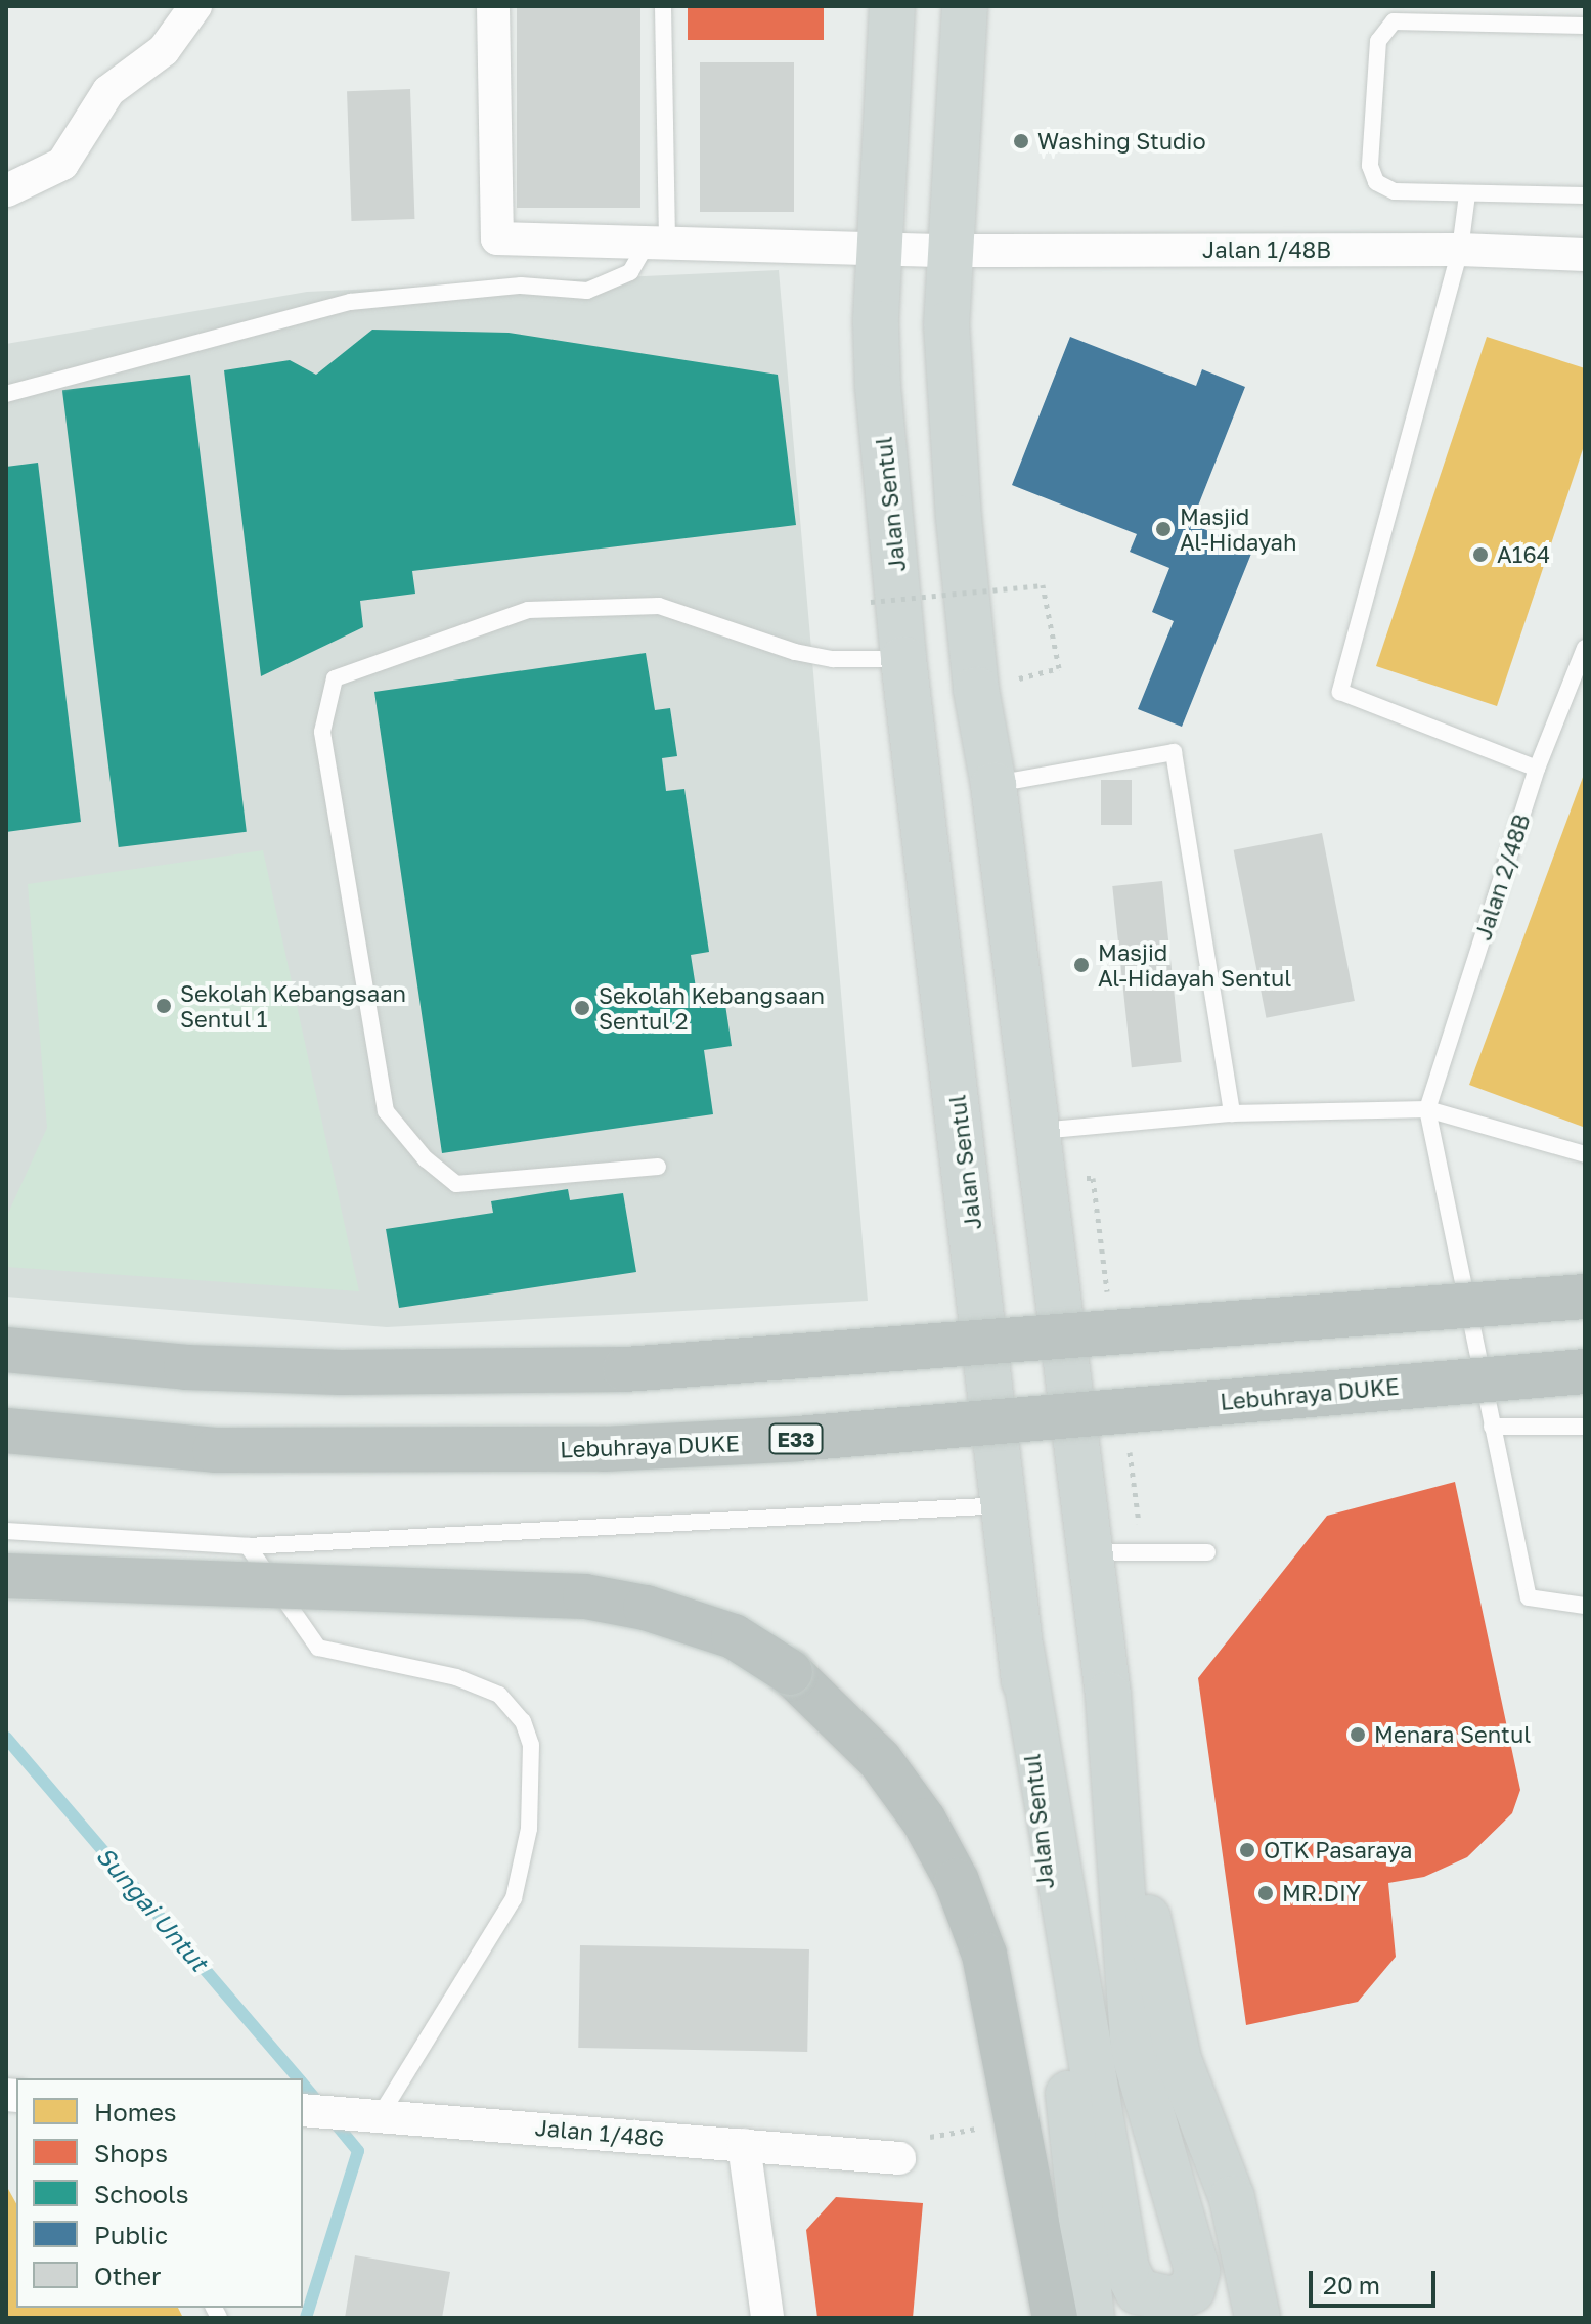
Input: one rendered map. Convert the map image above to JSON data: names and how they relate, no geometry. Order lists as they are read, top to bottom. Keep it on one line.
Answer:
{"streets":{"highway":["Lebuhraya DUKE","E33"],"main road":["Jalan Sentul"],"street":["Jalan 1/48B","Jalan 1/48G"],"lane":["Jalan 2/48B"]},"crossings":[["Jalan 1/48B","Jalan Sentul"]],"water":["Sungai Untut"],"places":["Washing Studio","Masjid Al-Hidayah","A164","Masjid Al-Hidayah Sentul","Sekolah Kebangsaan Sentul 1","Sekolah Kebangsaan Sentul 2","Menara Sentul","OTK Pasaraya","MR.DIY"],"legend":["Homes","Shops","Schools","Public","Other"],"scale_bar":"20 m"}
